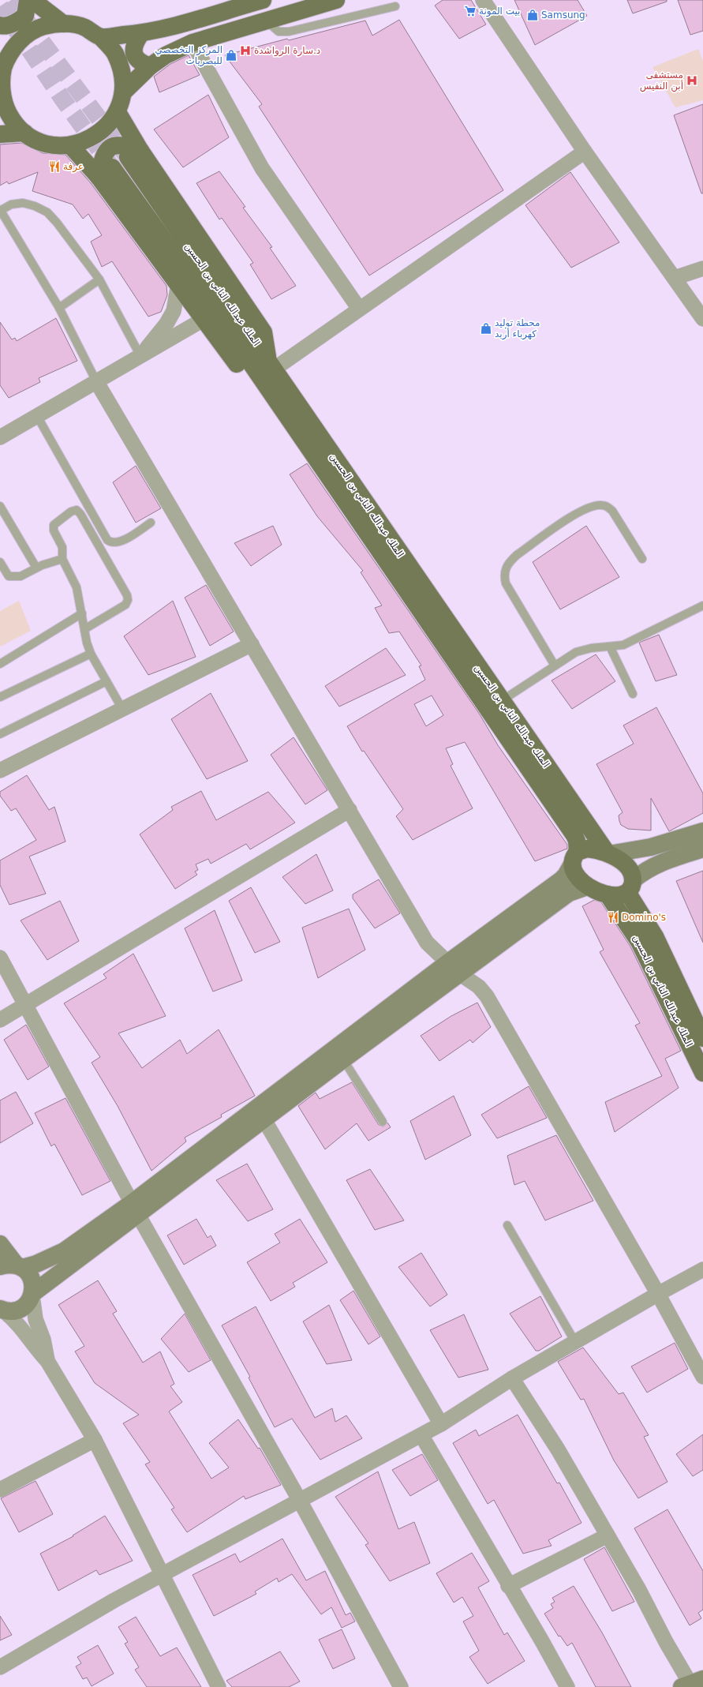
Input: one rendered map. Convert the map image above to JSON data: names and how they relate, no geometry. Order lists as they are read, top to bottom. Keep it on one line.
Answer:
{"streets":{"main road":["الملك عبدالله الثاني بن الحسين"]},"places":{"supermarket":["بيت المونة"],"shop":["Samsung","المركز التخصصي للبصريات","محطة توليد كهرباء أربد"],"hospital":["د.سارة الرواشدة","مستشفى أبن النفيس"],"restaurant":["عرفة","Domino's"]}}
